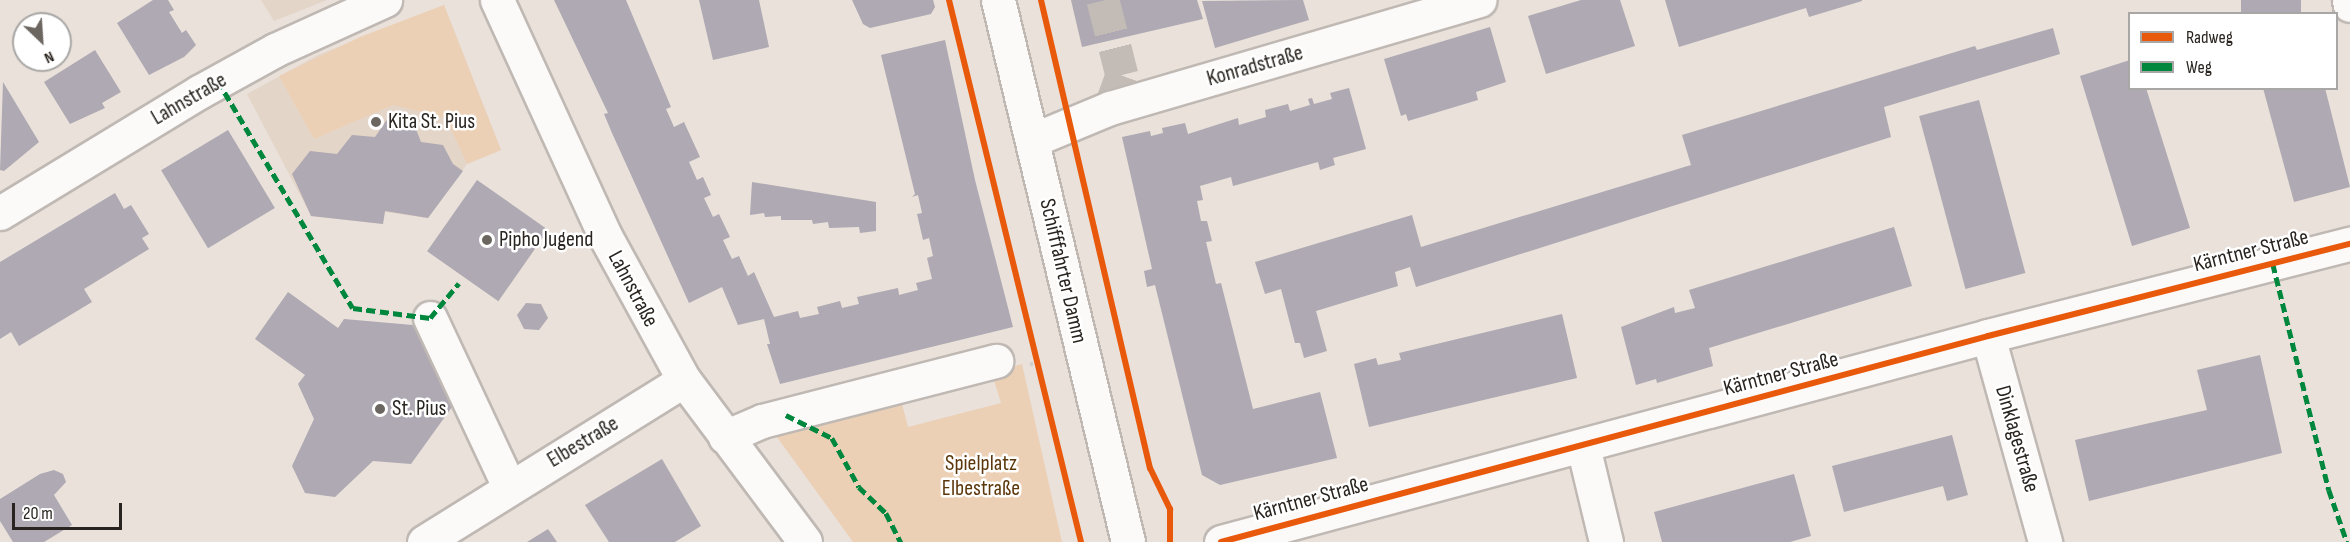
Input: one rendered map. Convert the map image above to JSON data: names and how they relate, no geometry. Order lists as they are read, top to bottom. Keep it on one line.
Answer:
{"streets":{"street":["Konradstraße","Lahnstraße","Kärntner Straße","Schifffahrter Damm","Dinklagestraße","Elbestraße"]},"crossings":[["Konradstraße","Schifffahrter Damm"],["Lahnstraße","Elbestraße"],["Kärntner Straße","Dinklagestraße"]],"parks":["Spielplatz Elbestraße"],"places":["Kita St. Pius","Pipho Jugend","St. Pius"],"legend":["Radweg","Weg"],"scale_bar":"20 m","north":"bottom right"}
